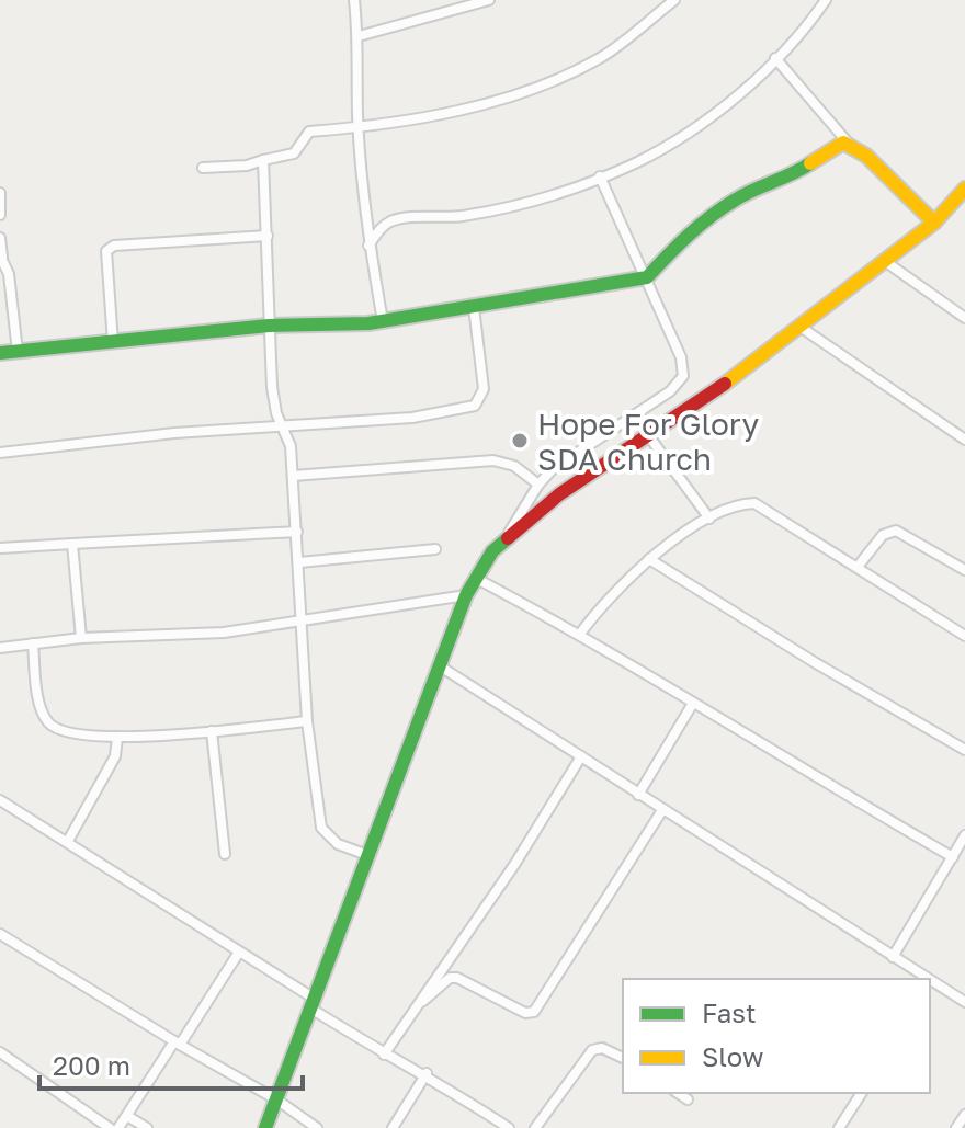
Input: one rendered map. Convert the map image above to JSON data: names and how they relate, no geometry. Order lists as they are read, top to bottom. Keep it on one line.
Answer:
{"places":["Hope For Glory SDA Church"],"legend":["Fast","Slow"],"scale_bar":"200 m"}
